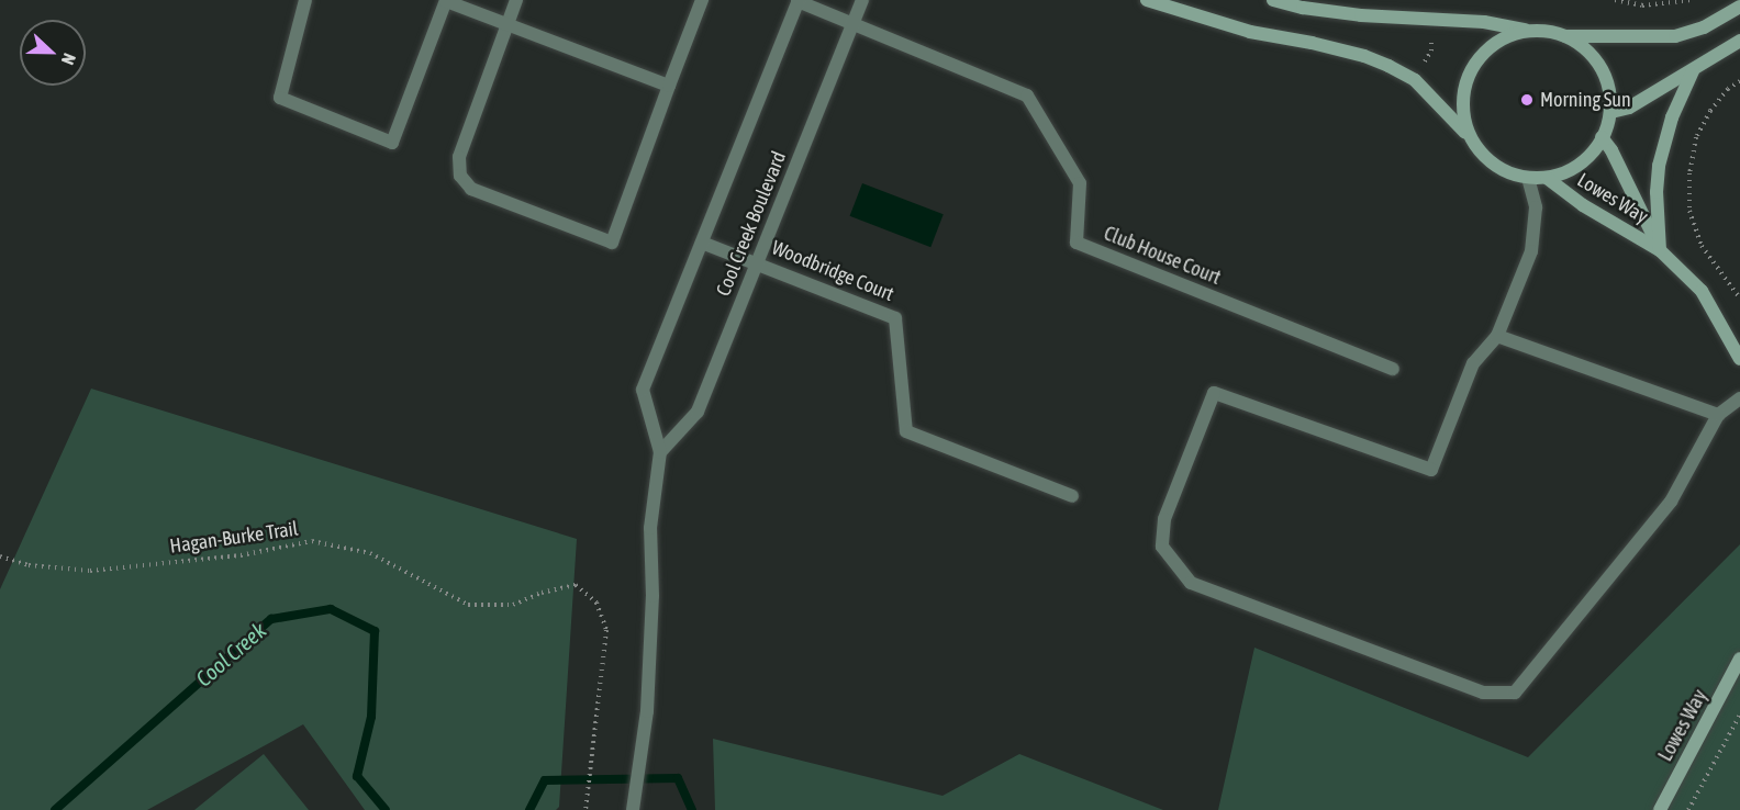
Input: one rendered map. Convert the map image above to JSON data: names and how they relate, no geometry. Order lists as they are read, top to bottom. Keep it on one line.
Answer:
{"streets":{"main road":["Lowes Way"],"street":["Cool Creek Boulevard","Club House Court","Woodbridge Court"],"path":["Hagan-Burke Trail"]},"crossings":[["Cool Creek Boulevard","Club House Court"],["Cool Creek Boulevard","Woodbridge Court"]],"water":["Cool Creek"],"places":["Morning Sun"],"north":"right"}
